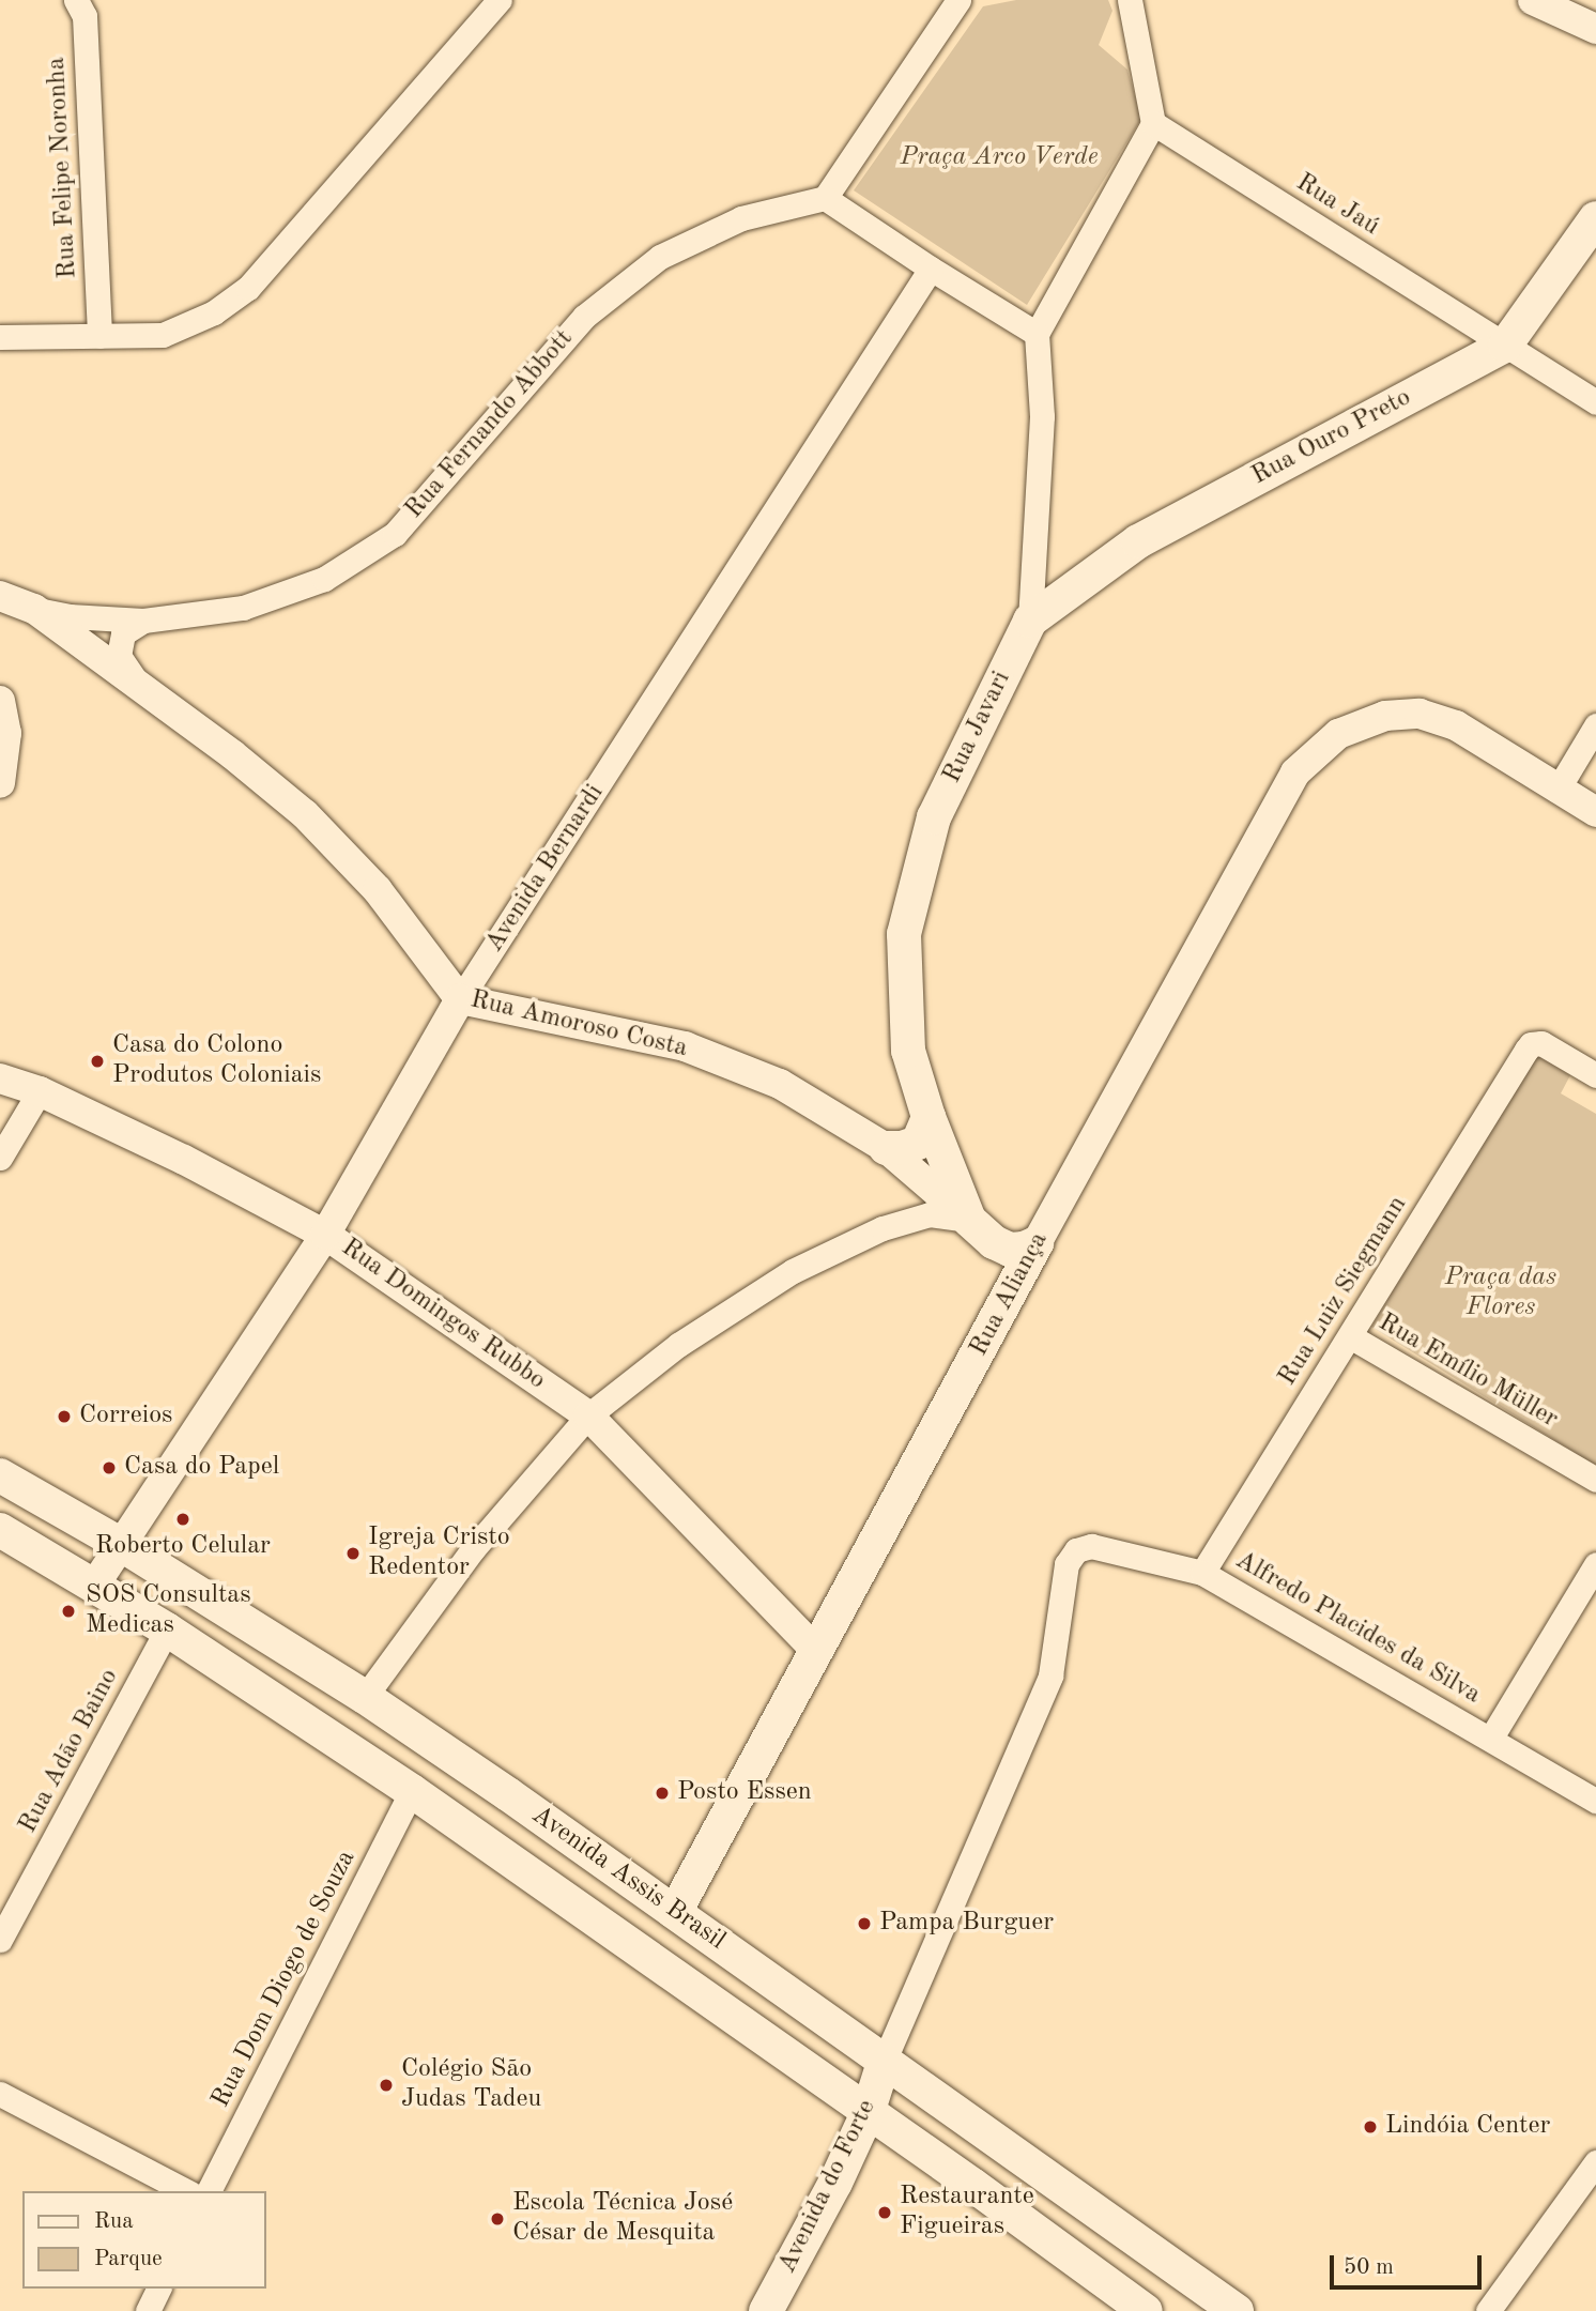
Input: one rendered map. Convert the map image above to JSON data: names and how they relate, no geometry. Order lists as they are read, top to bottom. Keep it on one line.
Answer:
{"streets":{"main road":["Rua Ouro Preto","Rua Javari","Rua Amoroso Costa","Rua Aliança","Avenida Assis Brasil","Avenida do Forte"],"street":["Rua Felipe Noronha","Rua Jaú","Rua Fernando Abbott","Avenida Bernardi","Rua Luiz Siegmann","Rua Domingos Rubbo","Rua Emílio Müller","Alfredo Placides da Silva","Rua Adão Baino","Rua Dom Diogo de Souza"]},"crossings":[["Rua Jaú","Rua Ouro Preto"],["Rua Fernando Abbott","Rua Amoroso Costa"],["Rua Ouro Preto","Rua Javari"],["Rua Javari","Rua Amoroso Costa"],["Avenida Bernardi","Rua Amoroso Costa"],["Avenida Bernardi","Rua Domingos Rubbo"],["Avenida Bernardi","Avenida Assis Brasil"],["Rua Amoroso Costa","Rua Aliança"],["Rua Luiz Siegmann","Rua Emílio Müller"],["Rua Luiz Siegmann","Alfredo Placides da Silva"],["Rua Aliança","Rua Domingos Rubbo"],["Rua Aliança","Avenida Assis Brasil"],["Alfredo Placides da Silva","Avenida Assis Brasil"],["Alfredo Placides da Silva","Avenida do Forte"],["Rua Adão Baino","Avenida Assis Brasil"],["Avenida Assis Brasil","Rua Dom Diogo de Souza"],["Avenida Assis Brasil","Avenida do Forte"]],"parks":["Praça Arco Verde","Praça das Flores"],"places":["Casa do Colono Produtos Coloniais","Correios","Casa do Papel","Roberto Celular","Igreja Cristo Redentor","SOS Consultas Medicas","Posto Essen","Pampa Burguer","Colégio São Judas Tadeu","Lindóia Center","Restaurante Figueiras","Escola Técnica José César de Mesquita"],"legend":["Rua","Parque"],"scale_bar":"50 m"}
